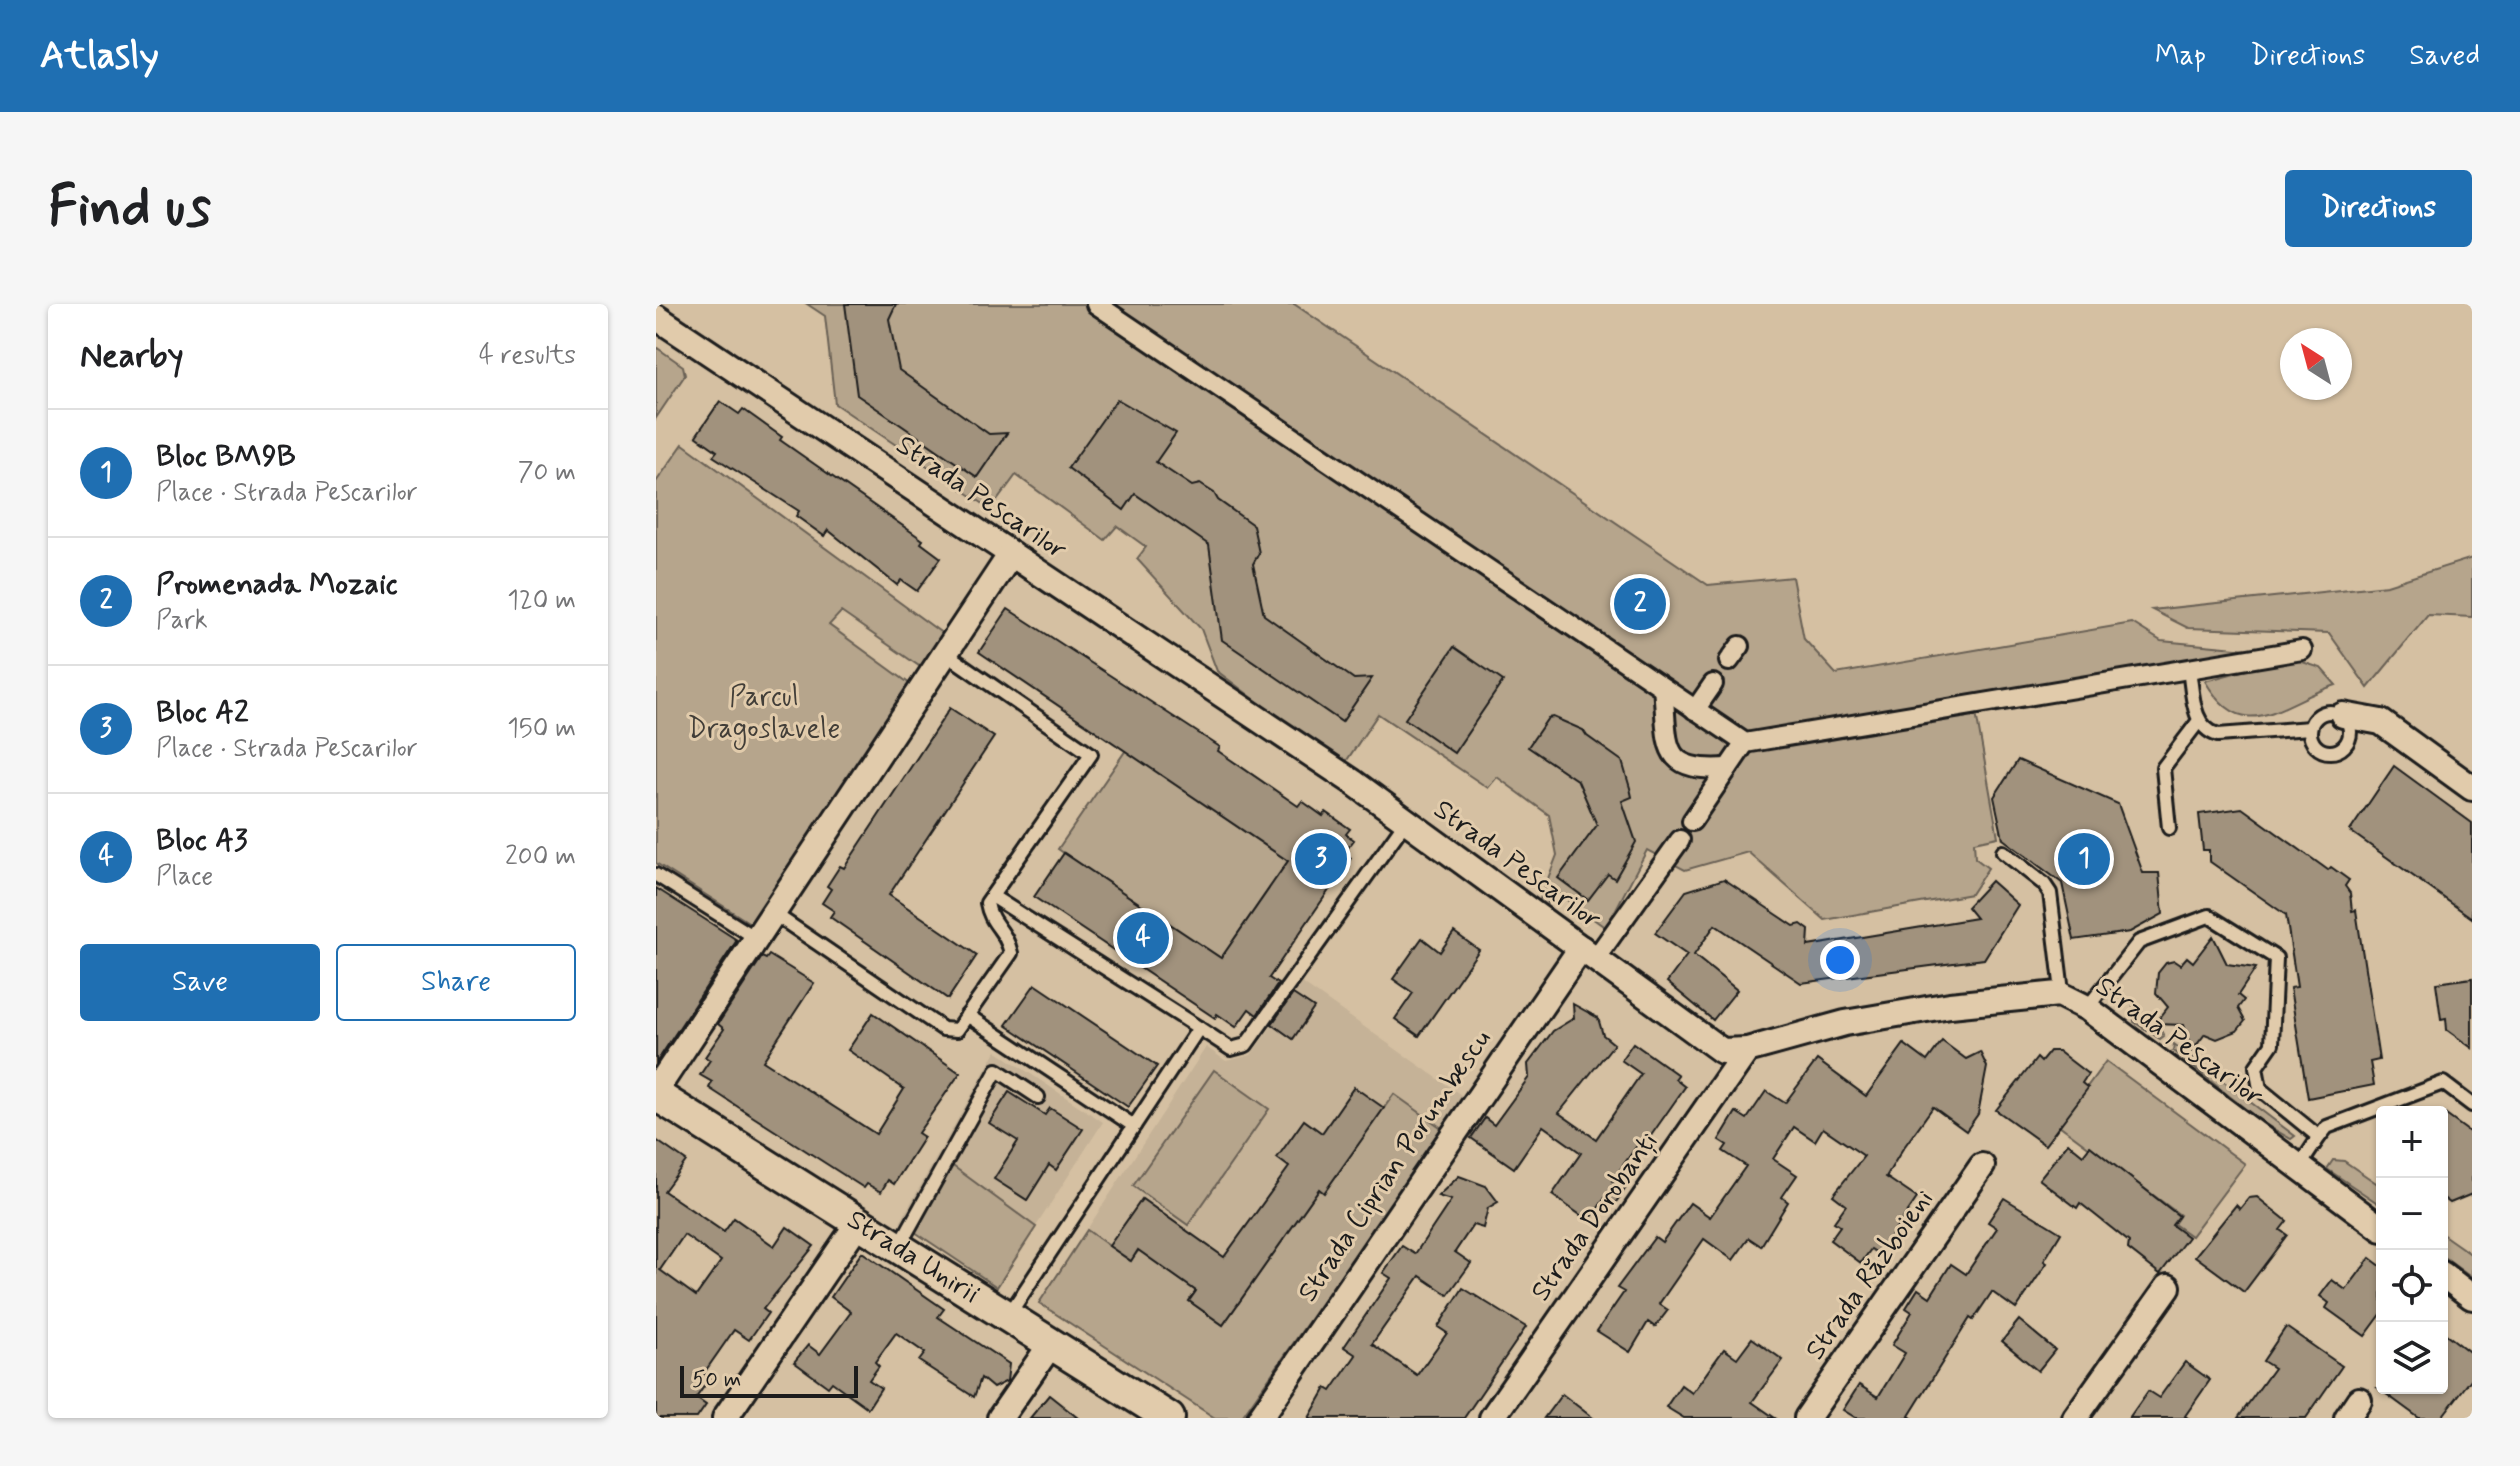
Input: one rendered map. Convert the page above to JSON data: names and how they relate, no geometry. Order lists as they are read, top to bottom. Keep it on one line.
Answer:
{"streets":{"street":["Strada Pescarilor","Strada Ciprian Porumbescu","Strada Dorobanți","Strada Unirii","Strada Războieni"]},"crossings":[["Strada Pescarilor","Strada Ciprian Porumbescu"],["Strada Pescarilor","Strada Dorobanți"]],"parks":["Parcul Dragoslavele"],"scale_bar":"50 m","north":"top left","page":{"header":"Atlasly","nav":["Map","Directions","Saved"],"buttons":["Directions",["Save","Share"]],"title":"Find us","heading":["Nearby","4 results"],"list":[{"mark":"1","name":"Bloc BM9B","note":"Place · Strada Pescarilor","value":"70 m"},{"mark":"2","name":"Promenada Mozaic","note":"Park","value":"120 m"},{"mark":"3","name":"Bloc A2","note":"Place · Strada Pescarilor","value":"150 m"},{"mark":"4","name":"Bloc A3","note":"Place","value":"200 m"}],"pins":["2","1","3","4"],"map_buttons":["+","−"],"scale":"50 m"}}
